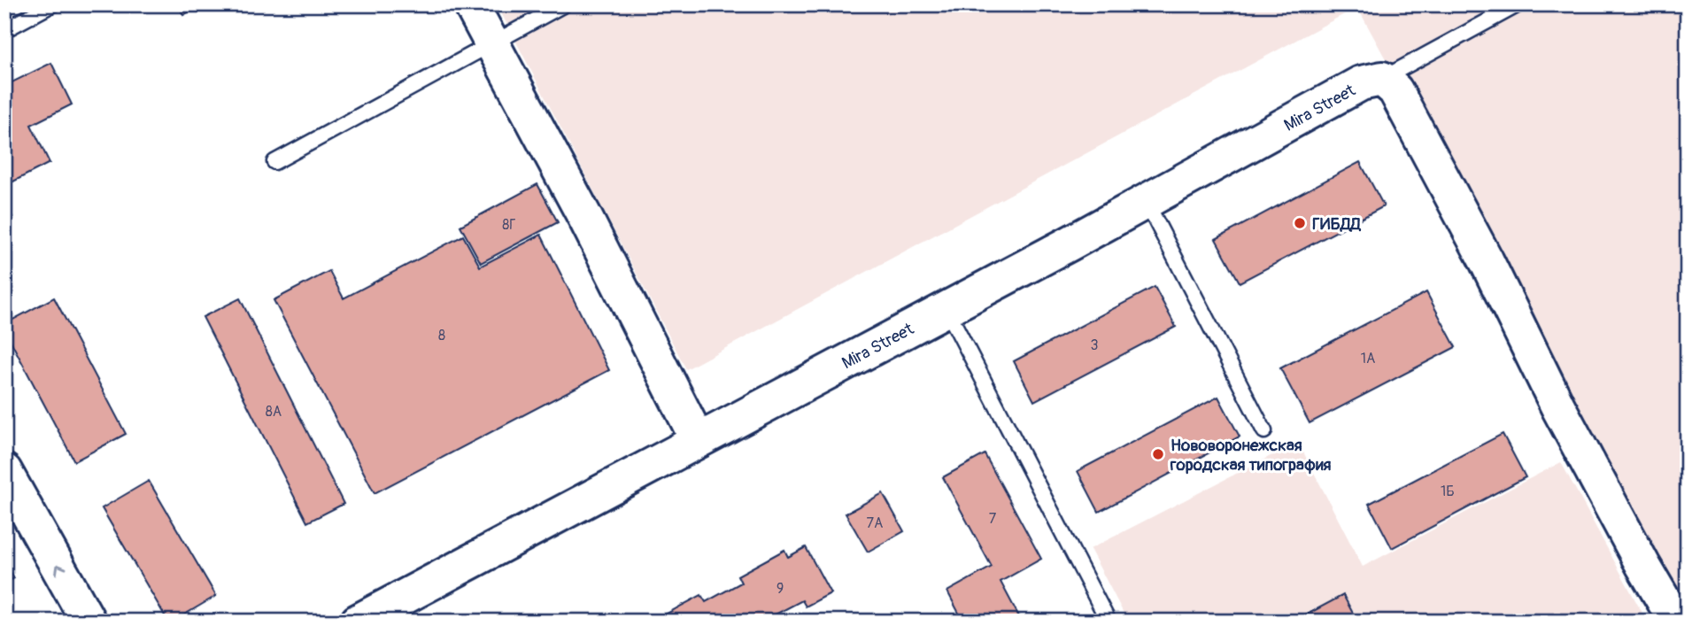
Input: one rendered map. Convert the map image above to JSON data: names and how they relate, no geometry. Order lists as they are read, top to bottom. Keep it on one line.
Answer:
{"streets":{"street":["Mira Street"]},"places":["ГИБДД","Нововоронежская городская типография"],"house_numbers":["8Г","8","3","1А","8А","1Б","7","7А","9"]}
